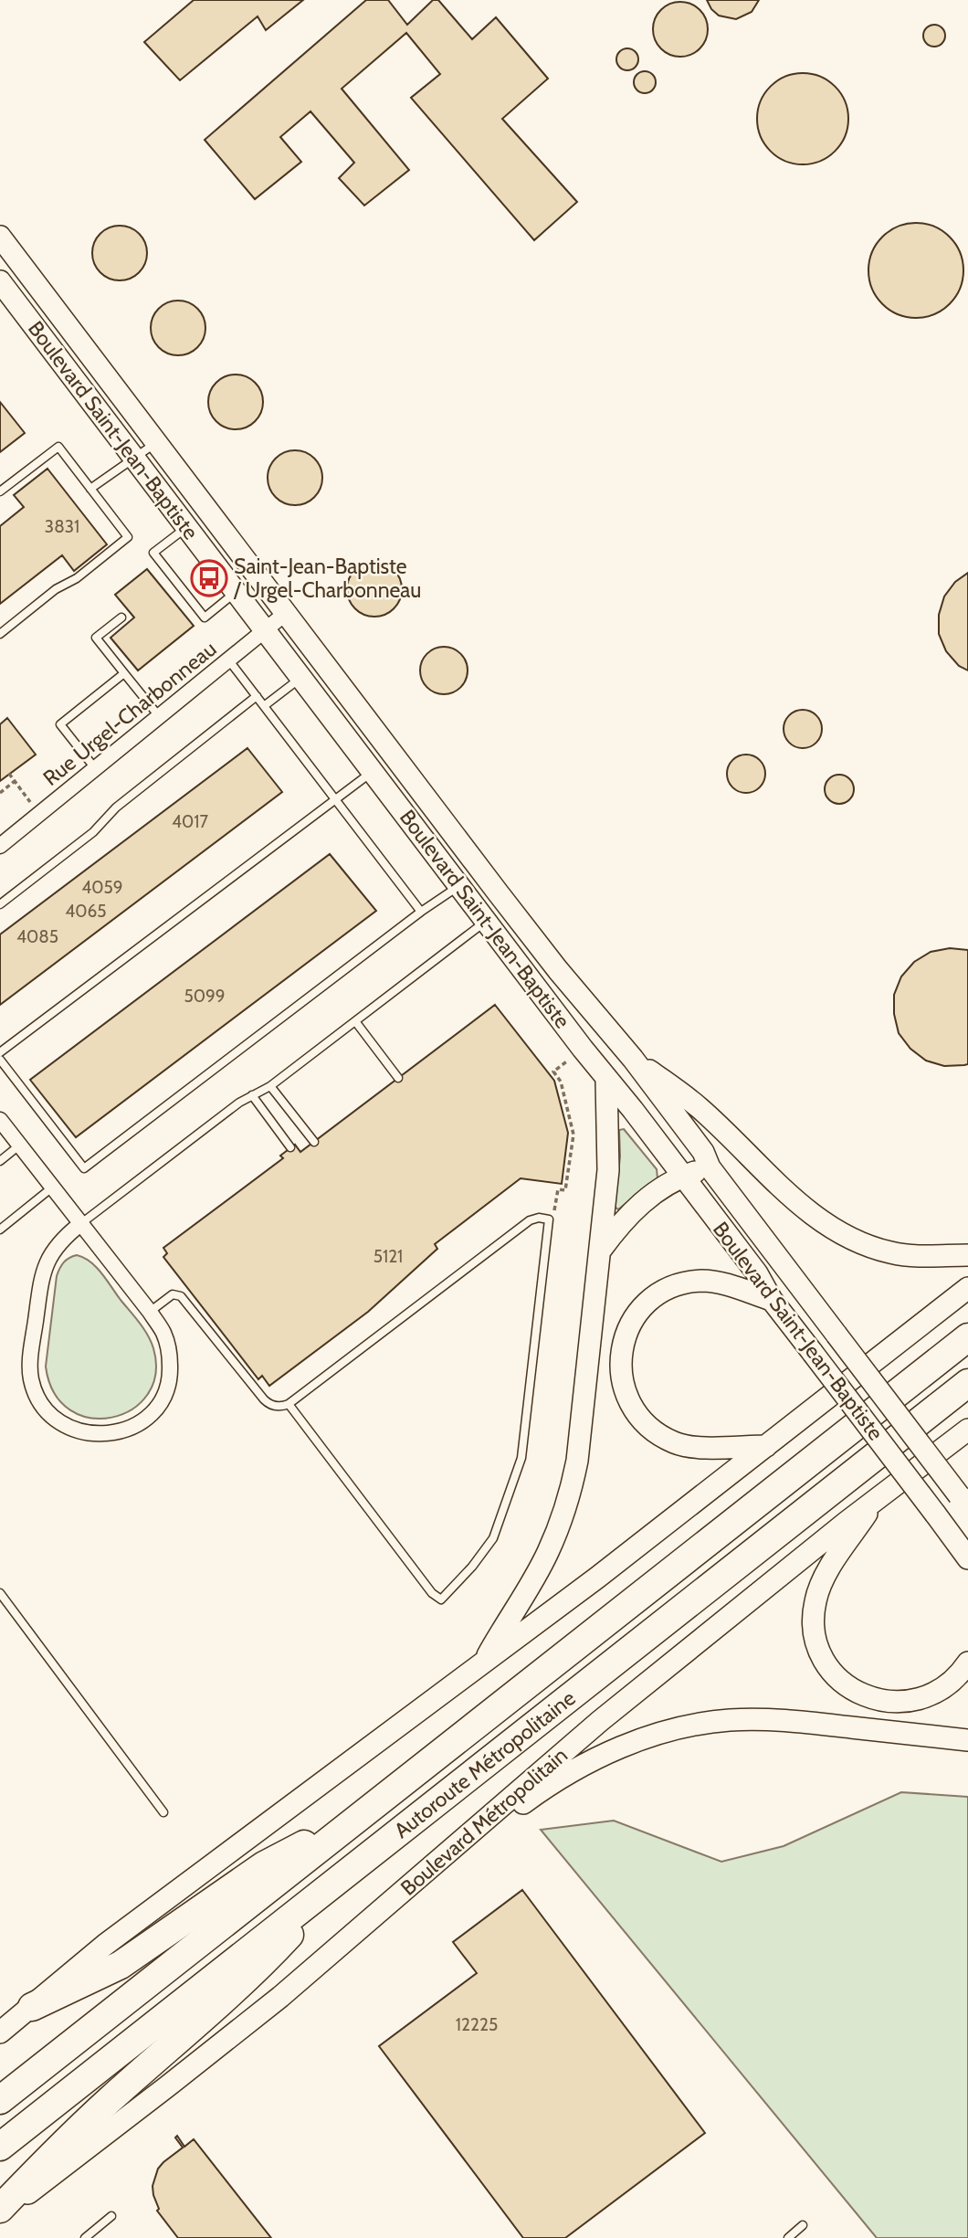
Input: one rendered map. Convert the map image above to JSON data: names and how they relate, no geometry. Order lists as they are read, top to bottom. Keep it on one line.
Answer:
{"streets":{"highway":["Autoroute Métropolitaine"],"main road":["Boulevard Saint-Jean-Baptiste","Boulevard Métropolitain"],"street":["Rue Urgel-Charbonneau"]},"crossings":[["Boulevard Saint-Jean-Baptiste","Rue Urgel-Charbonneau"]],"places":{"bus stop":["Saint-Jean-Baptiste / Urgel-Charbonneau"]},"house_numbers":["3831","4017","4059","4065","4085","5099","5121","12225"]}
